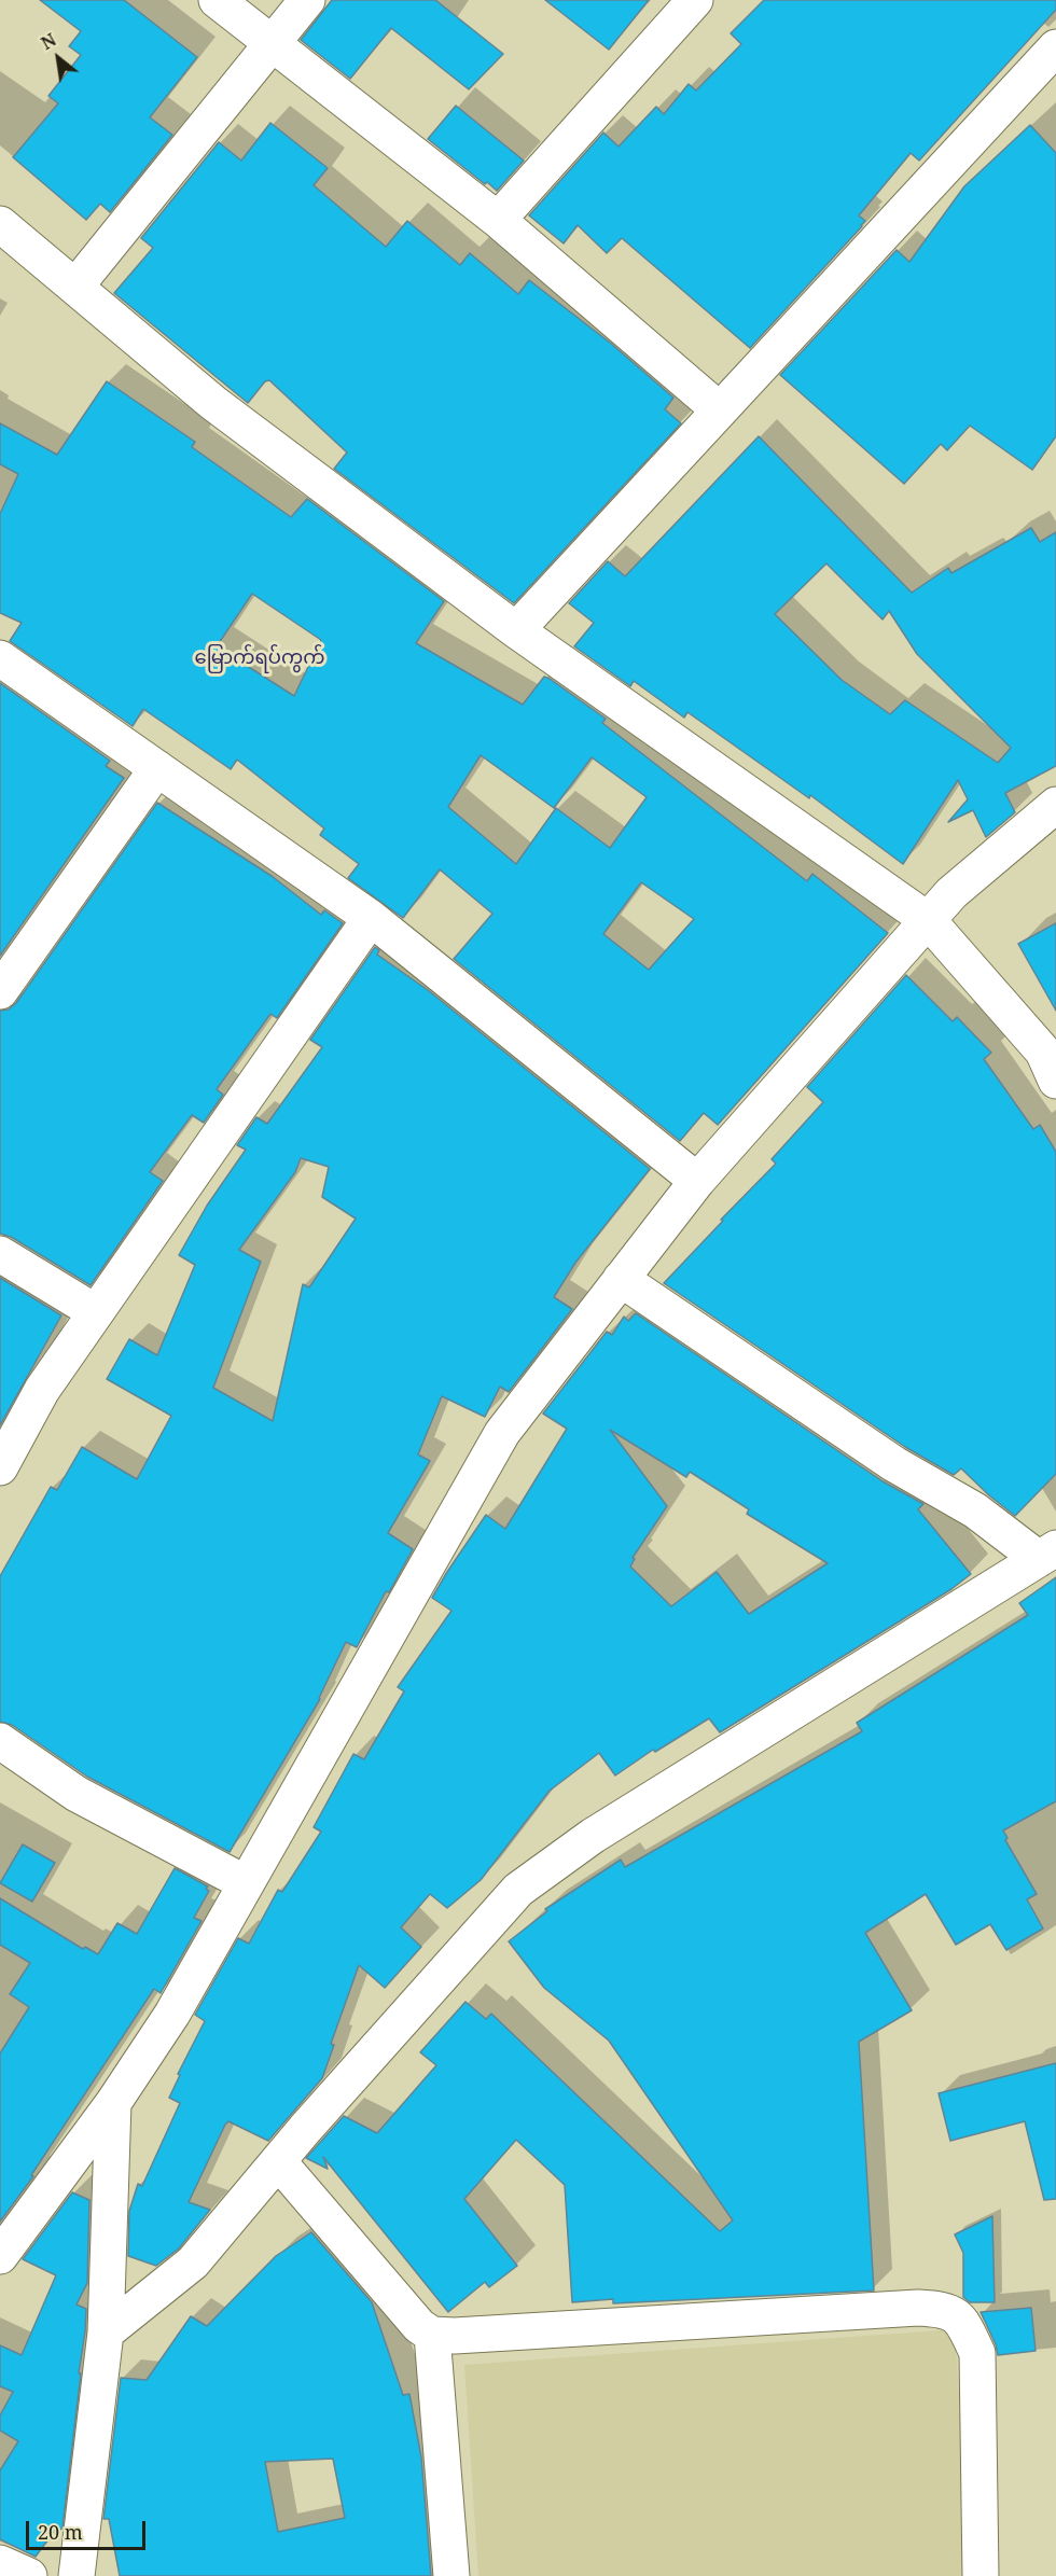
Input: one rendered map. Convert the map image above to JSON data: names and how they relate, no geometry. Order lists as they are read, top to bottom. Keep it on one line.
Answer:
{"districts":["မြောက်ရပ်ကွက်"],"scale_bar":"20 m","north":"top left"}
